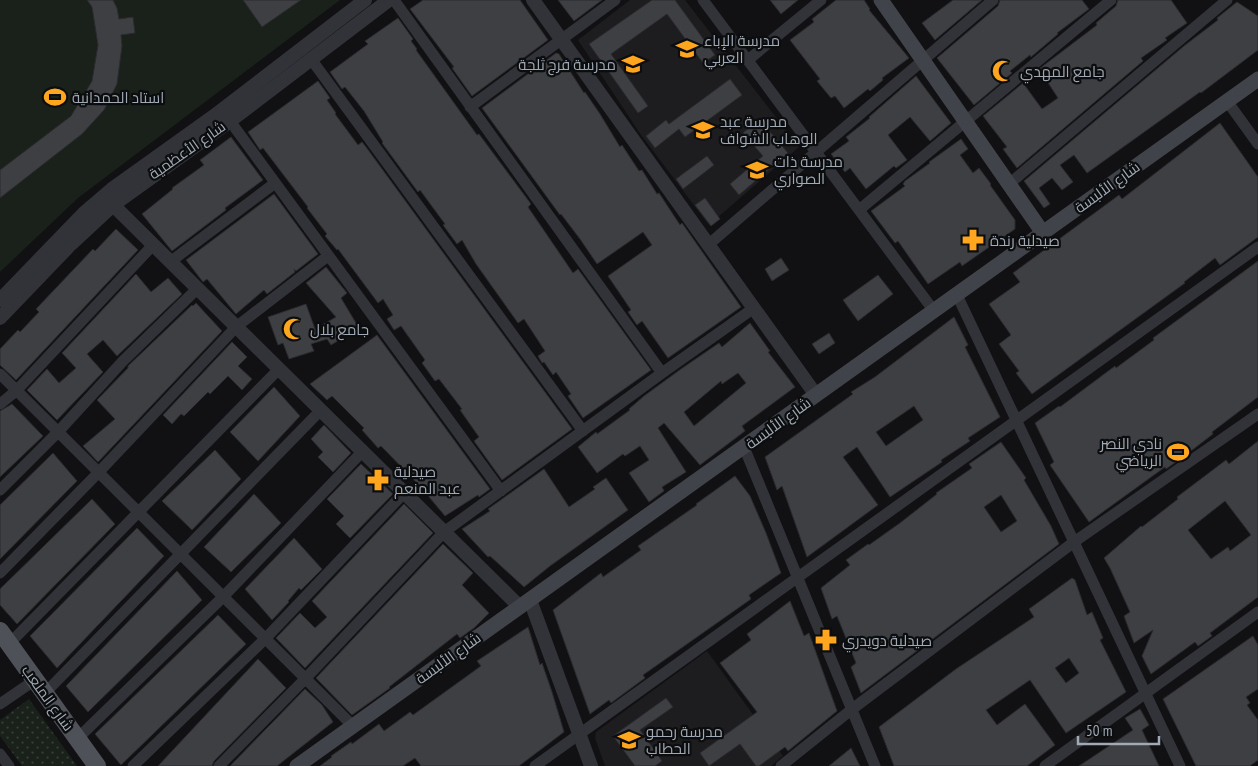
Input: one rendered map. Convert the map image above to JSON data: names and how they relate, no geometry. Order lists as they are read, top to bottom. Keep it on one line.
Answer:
{"streets":{"main road":["شارع الألبسة","شارع الملعب"],"street":["شارع الأعظمية"]},"places":{"school or university":["مدرسة الإباء العربي","مدرسة فرج ثلجة","مدرسة عبد الوهاب الشواف","مدرسة ذات الصواري","مدرسة رحمو الحطاب"],"mosque":["جامع المهدي","جامع بلال"],"sports":["استاد الحمدانية","نادي النصر الرياضي"],"pharmacy":["صيدلية رندة","صيدلية عبد المنعم","صيدلية دويدري"]},"scale_bar":"50 m"}
